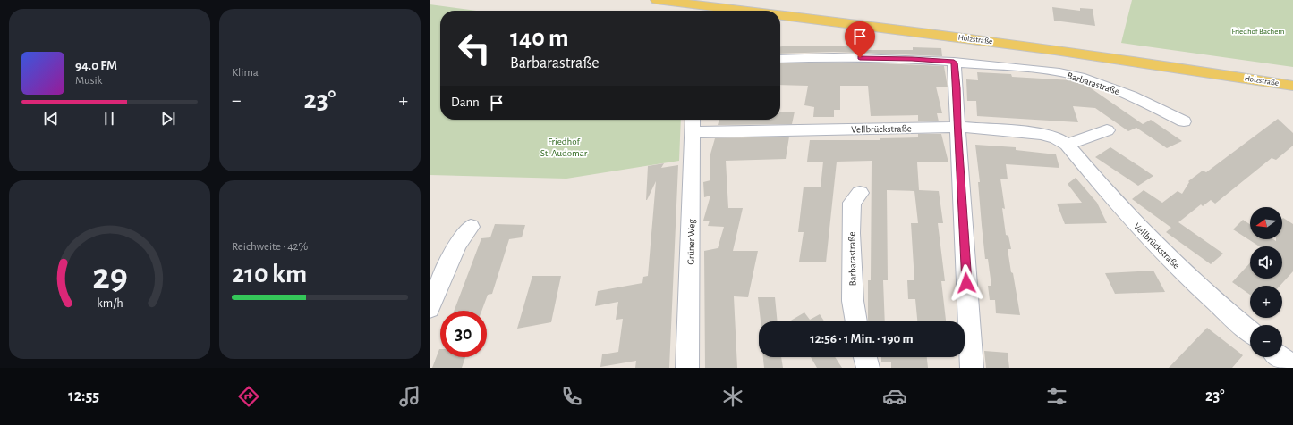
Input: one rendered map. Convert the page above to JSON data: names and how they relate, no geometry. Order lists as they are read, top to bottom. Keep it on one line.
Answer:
{"streets":{"main road":["Holzstraße"],"street":["Barbarastraße","Vellbrückstraße","Grüner Weg"]},"crossings":[["Vellbrückstraße","Grüner Weg"]],"parks":["Friedhof Bachem","Friedhof St. Audomar"],"north":"left","page":{"tile":["Klima",["Reichweite · 42%","210 km"]],"turn":["140 m","Barbarastraße"],"song":["94.0 FM","Musik"],"heat":["−","23°","+"],"then":"Dann","map_buttons":["+","−"],"limit":"30","trip":"12:56 · 1 Min. · 190 m","tabs":["12:55","23°"],"gauge":["29","km/h"]}}
